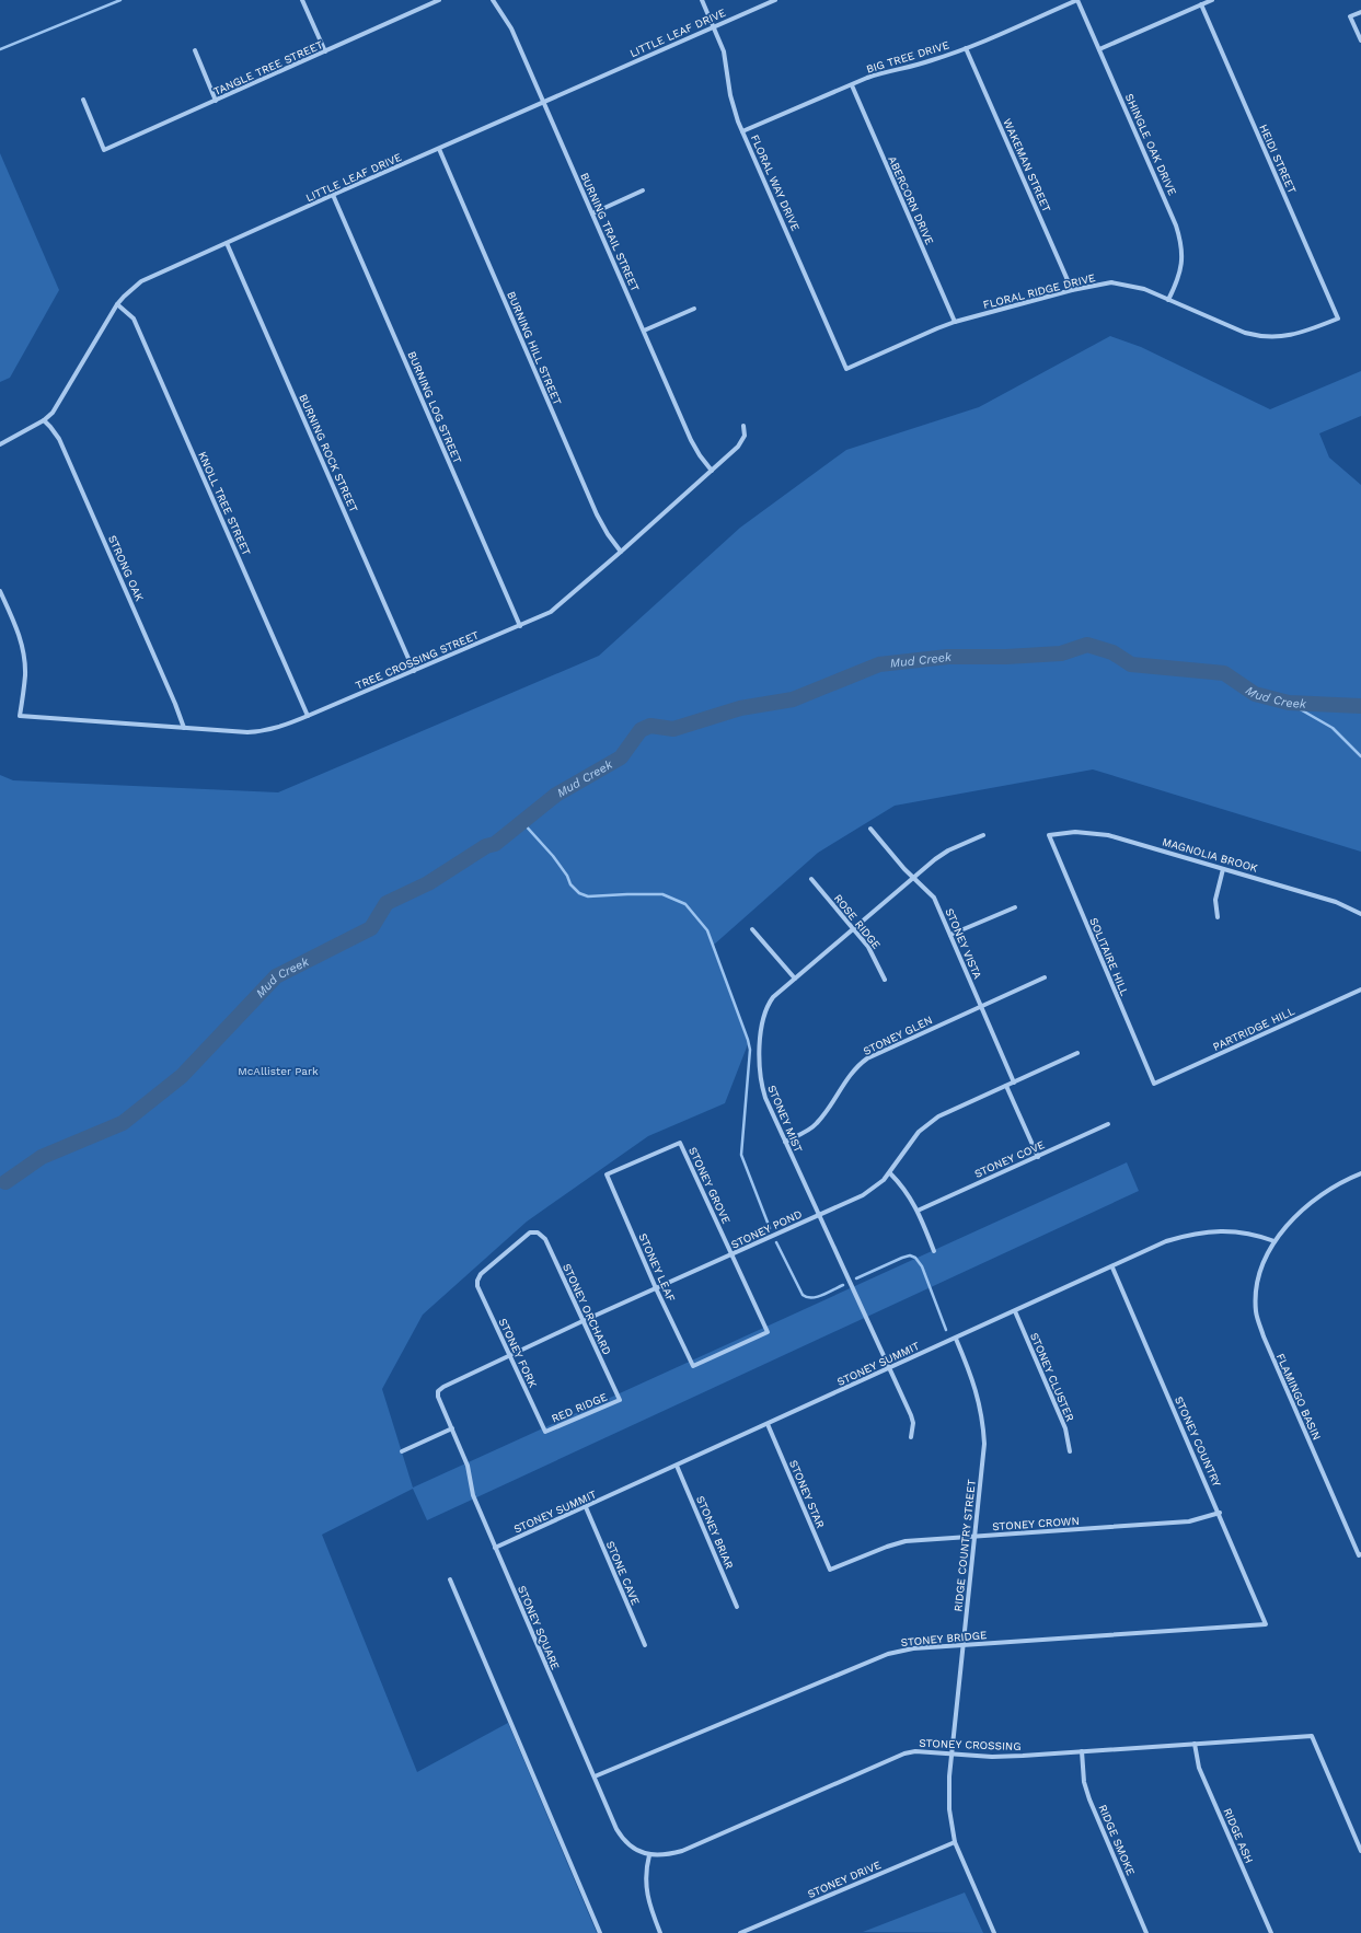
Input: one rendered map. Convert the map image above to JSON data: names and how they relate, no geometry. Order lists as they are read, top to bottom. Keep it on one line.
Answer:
{"streets":{"street":["LITTLE LEAF DRIVE","BIG TREE DRIVE","TANGLE TREE STREET","SHINGLE OAK DRIVE","HEIDI STREET","WAKEMAN STREET","FLORAL WAY DRIVE","ABERCORN DRIVE","BURNING TRAIL STREET","FLORAL RIDGE DRIVE","BURNING HILL STREET","BURNING LOG STREET","BURNING ROCK STREET","KNOLL TREE STREET","STRONG OAK","TREE CROSSING STREET","MAGNOLIA BROOK","ROSE RIDGE","STONEY VISTA","SOLITAIRE HILL","PARTRIDGE HILL","STONEY GLEN","STONEY MIST","STONEY COVE","STONEY GROVE","STONEY POND","STONEY LEAF","STONEY ORCHARD","STONEY FORK","STONEY SUMMIT","STONEY CLUSTER","FLAMINGO BASIN","RED RIDGE","STONEY COUNTRY","STONEY STAR","STONEY CROWN","STONEY BRIAR","RIDGE COUNTRY STREET","STONE CAVE","STONEY SQUARE","STONEY BRIDGE","STONEY CROSSING","RIDGE ASH","RIDGE SMOKE","STONEY DRIVE"]},"crossings":[["LITTLE LEAF DRIVE","FLORAL WAY DRIVE"],["LITTLE LEAF DRIVE","BURNING TRAIL STREET"],["LITTLE LEAF DRIVE","BURNING HILL STREET"],["LITTLE LEAF DRIVE","BURNING LOG STREET"],["LITTLE LEAF DRIVE","BURNING ROCK STREET"],["LITTLE LEAF DRIVE","KNOLL TREE STREET"],["LITTLE LEAF DRIVE","STRONG OAK"],["BIG TREE DRIVE","SHINGLE OAK DRIVE"],["BIG TREE DRIVE","WAKEMAN STREET"],["BIG TREE DRIVE","FLORAL WAY DRIVE"],["BIG TREE DRIVE","ABERCORN DRIVE"],["SHINGLE OAK DRIVE","FLORAL RIDGE DRIVE"],["HEIDI STREET","FLORAL RIDGE DRIVE"],["WAKEMAN STREET","FLORAL RIDGE DRIVE"],["FLORAL WAY DRIVE","FLORAL RIDGE DRIVE"],["ABERCORN DRIVE","FLORAL RIDGE DRIVE"],["BURNING TRAIL STREET","TREE CROSSING STREET"],["BURNING HILL STREET","TREE CROSSING STREET"],["BURNING LOG STREET","TREE CROSSING STREET"],["BURNING ROCK STREET","TREE CROSSING STREET"],["KNOLL TREE STREET","TREE CROSSING STREET"],["STRONG OAK","TREE CROSSING STREET"],["MAGNOLIA BROOK","SOLITAIRE HILL"],["ROSE RIDGE","STONEY MIST"],["STONEY VISTA","STONEY GLEN"],["STONEY VISTA","STONEY MIST"],["STONEY VISTA","STONEY POND"],["SOLITAIRE HILL","PARTRIDGE HILL"],["STONEY GLEN","STONEY MIST"],["STONEY MIST","STONEY POND"],["STONEY MIST","STONEY SUMMIT"],["STONEY GROVE","STONEY POND"],["STONEY GROVE","STONEY LEAF"],["STONEY POND","STONEY LEAF"],["STONEY POND","STONEY ORCHARD"],["STONEY POND","STONEY FORK"],["STONEY POND","STONEY SQUARE"],["STONEY ORCHARD","STONEY FORK"],["STONEY ORCHARD","RED RIDGE"],["STONEY FORK","RED RIDGE"],["STONEY SUMMIT","STONEY CLUSTER"],["STONEY SUMMIT","FLAMINGO BASIN"],["STONEY SUMMIT","STONEY COUNTRY"],["STONEY SUMMIT","STONEY STAR"],["STONEY SUMMIT","STONEY BRIAR"],["STONEY SUMMIT","RIDGE COUNTRY STREET"],["STONEY SUMMIT","STONE CAVE"],["STONEY SUMMIT","STONEY SQUARE"],["STONEY COUNTRY","STONEY CROWN"],["STONEY COUNTRY","STONEY BRIDGE"],["STONEY STAR","STONEY CROWN"],["STONEY CROWN","RIDGE COUNTRY STREET"],["RIDGE COUNTRY STREET","STONEY BRIDGE"],["RIDGE COUNTRY STREET","STONEY CROSSING"],["RIDGE COUNTRY STREET","STONEY DRIVE"],["STONEY SQUARE","STONEY BRIDGE"],["STONEY SQUARE","STONEY CROSSING"],["STONEY CROSSING","RIDGE ASH"],["STONEY CROSSING","RIDGE SMOKE"]],"water":["Mud Creek"],"parks":["McAllister Park"]}
